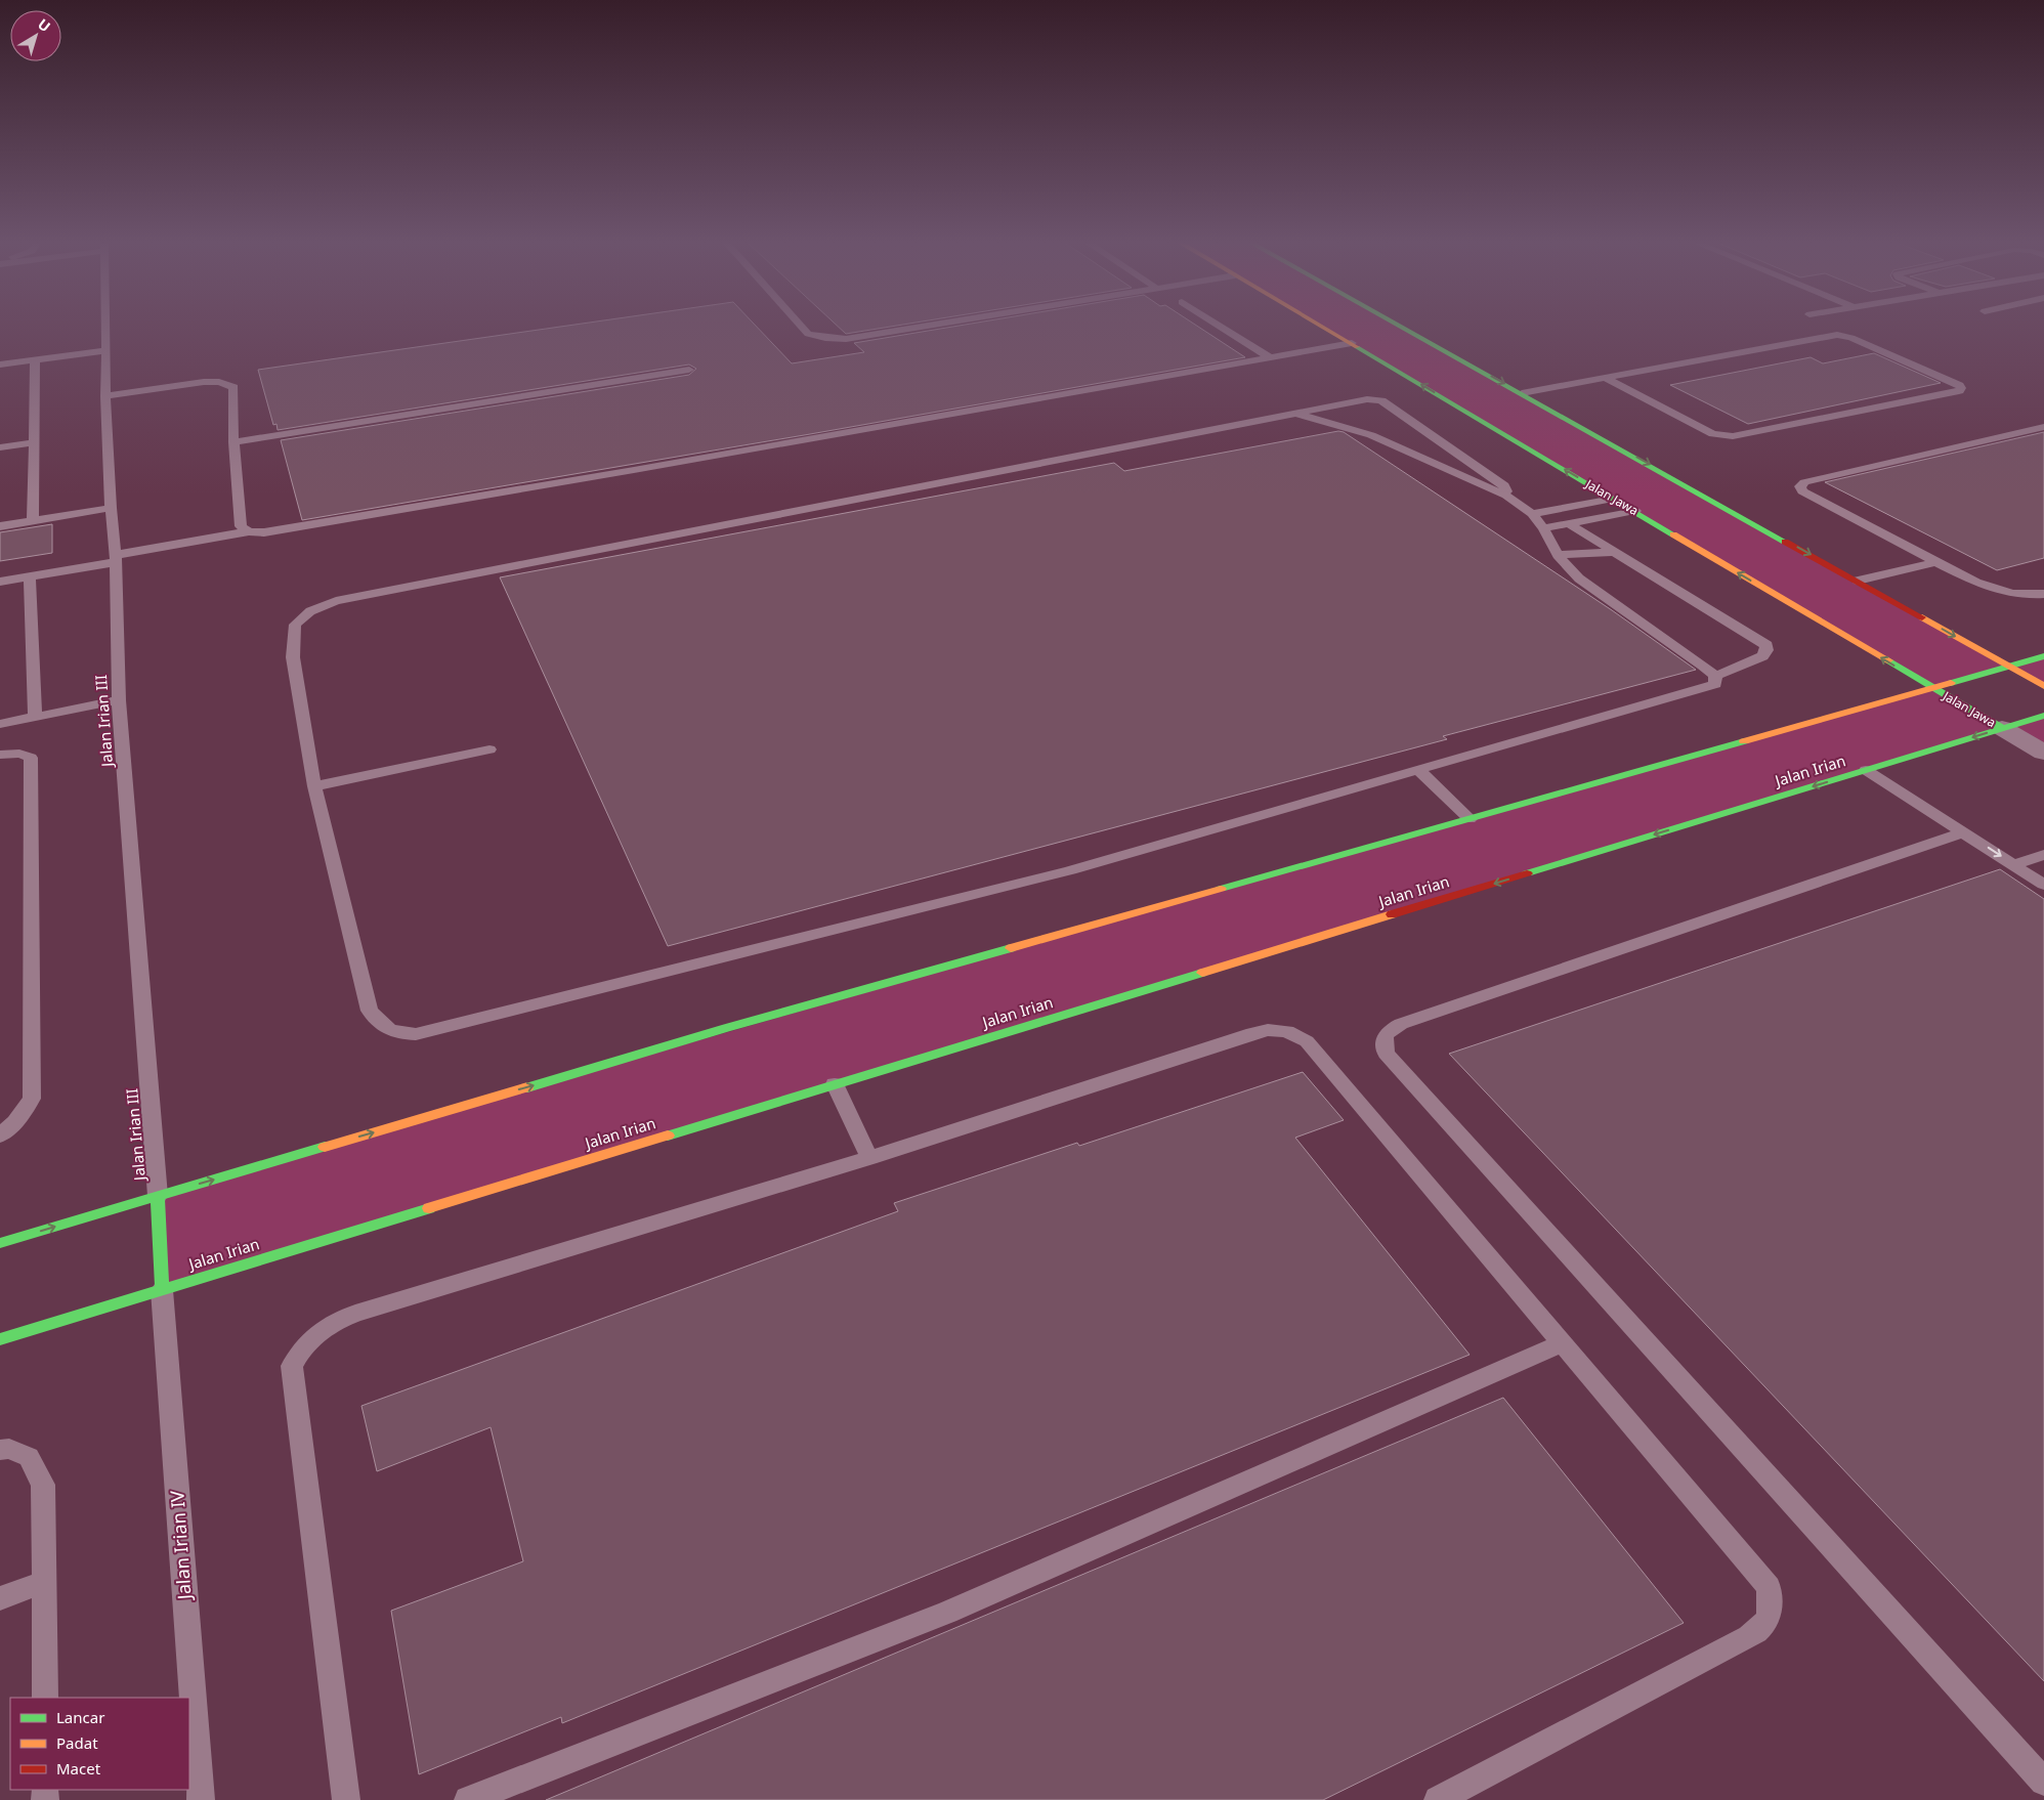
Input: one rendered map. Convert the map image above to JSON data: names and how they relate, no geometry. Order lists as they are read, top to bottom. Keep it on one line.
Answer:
{"streets":{"street":["Jalan Jawa","Jalan Irian"],"lane":["Jalan Irian III","Jalan Irian IV"]},"crossings":[["Jalan Jawa","Jalan Irian"],["Jalan Irian","Jalan Irian IV"]],"legend":["Lancar","Padat","Macet"],"north":"top right"}
